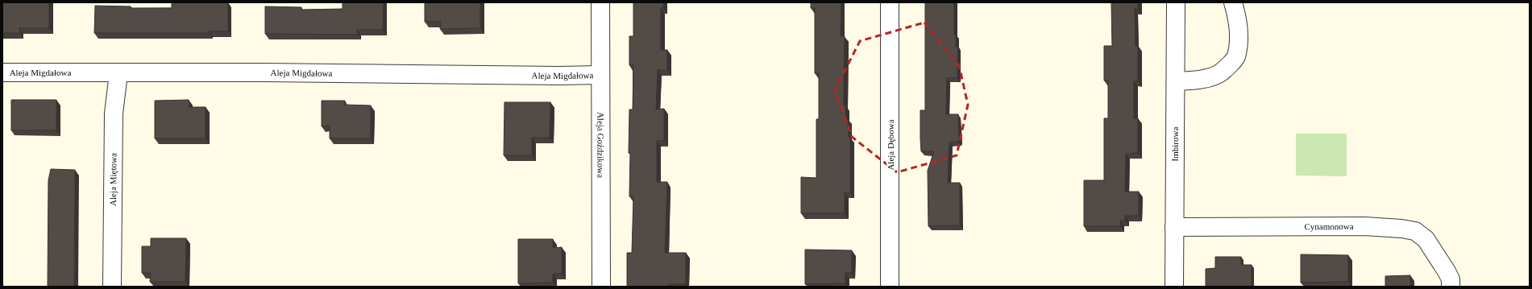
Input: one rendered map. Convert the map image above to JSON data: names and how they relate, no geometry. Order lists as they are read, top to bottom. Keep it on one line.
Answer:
{"streets":{"street":["Aleja Migdałowa","Aleja Goździkowa","Aleja Dębowa","Imbirowa","Aleja Miętowa","Cynamonowa"]},"crossings":[["Aleja Migdałowa","Aleja Goździkowa"],["Aleja Migdałowa","Aleja Miętowa"],["Imbirowa","Cynamonowa"]]}
